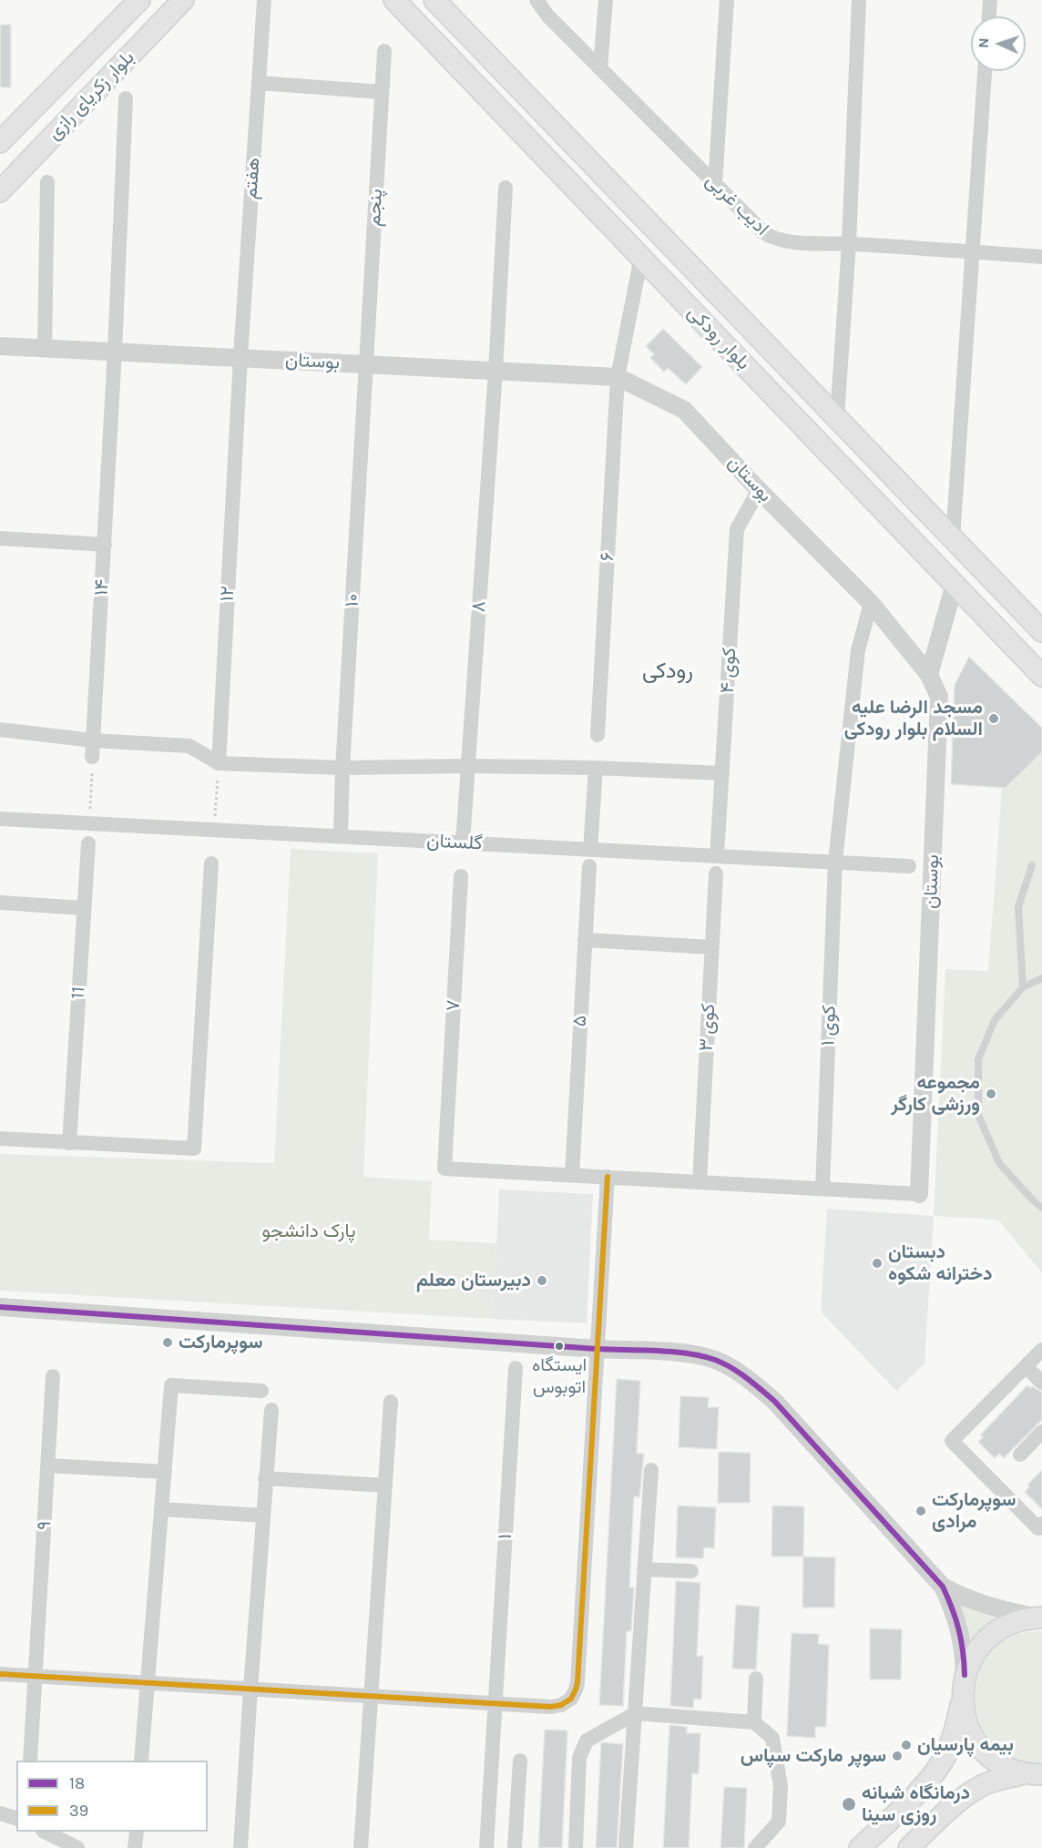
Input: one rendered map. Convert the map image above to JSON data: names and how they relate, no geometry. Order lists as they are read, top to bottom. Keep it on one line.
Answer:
{"streets":{"main road":["بلوار زکریای رازی","بلوار رودکی"],"street":["هفتم","ادیب غربی","پنجم","بوستان","۶","۱۴","۱۲","۱۰","۸","کوی ۴","گلستان","11","۷","۵","کوی ۱","کوی ۳","۹","۱"]},"crossings":[["هفتم","بوستان"],["هفتم","۱۲"],["پنجم","بوستان"],["پنجم","۱۰"],["بوستان","۶"],["بوستان","۱۴"],["بوستان","۱۲"],["بوستان","۱۰"],["بوستان","۸"],["بوستان","کوی ۴"],["بوستان","کوی ۱"],["۱۰","گلستان"],["۸","گلستان"],["کوی ۴","گلستان"],["گلستان","کوی ۱"],["۷","۵"]],"districts":["رودکی"],"parks":["پارک دانشجو"],"places":["مسجد الرضا علیه السلام بلوار رودکی","مجموعه ورزشی کارگر","دبستان دخترانه شکوه","دبیرستان معلم","سوپرمارکت","ایستگاه اتوبوس","سوپرمارکت مرادی","بیمه پارسیان","سوپر مارکت سپاس","درمانگاه شبانه روزی سینا"],"lines":["transit line 39","transit line 18"],"legend":["18","39"],"north":"left"}
